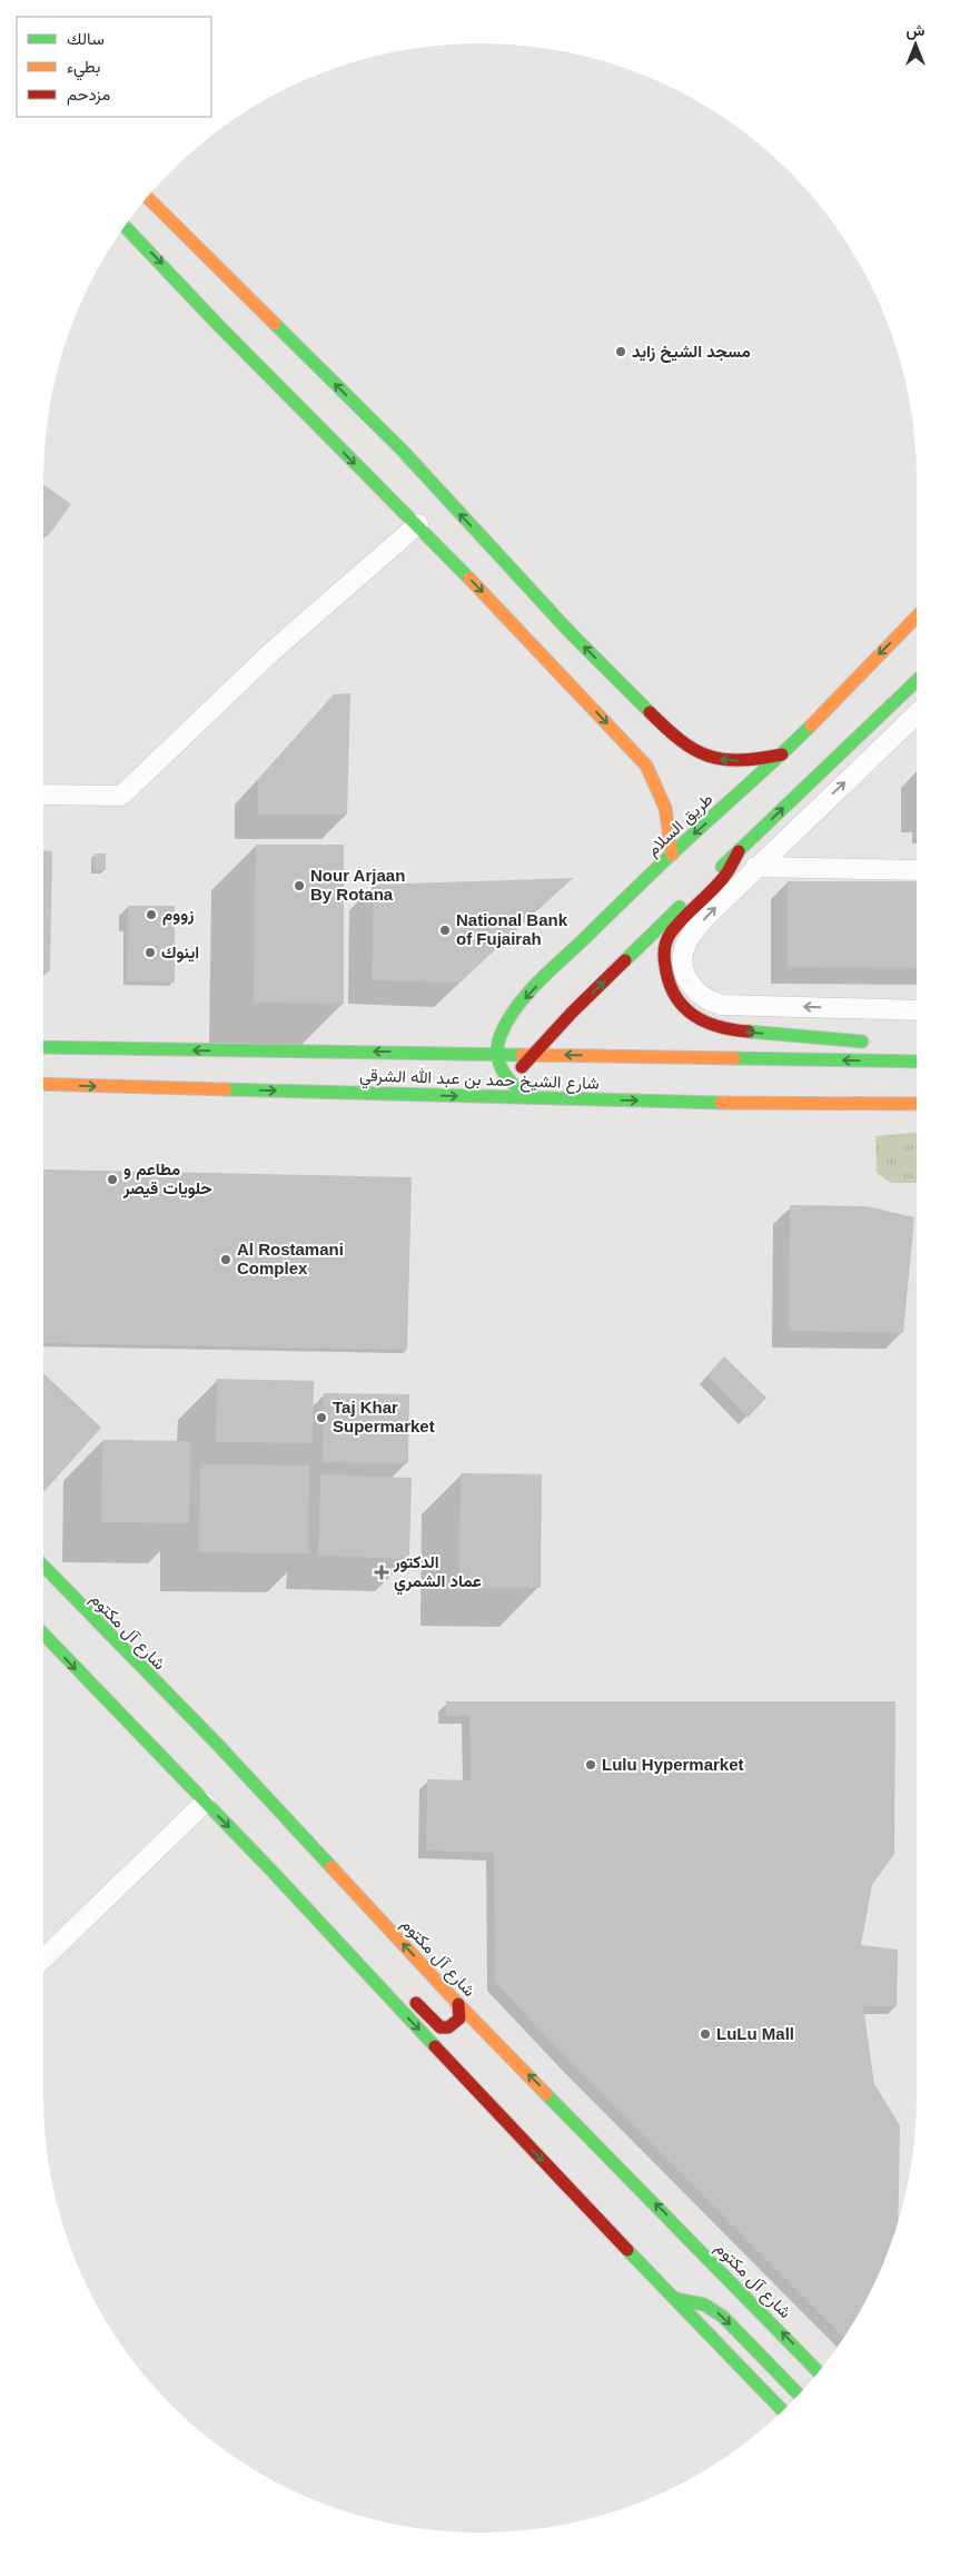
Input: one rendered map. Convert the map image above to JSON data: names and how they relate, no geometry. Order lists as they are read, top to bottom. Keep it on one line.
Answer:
{"streets":{"main road":["طريق السلام","شارع الشيخ حمد بن عبد الله الشرقي","شارع آل مكتوم"]},"crossings":[["طريق السلام","شارع الشيخ حمد بن عبد الله الشرقي"]],"places":{"other":["مسجد الشيخ زايد","Nour Arjaan By Rotana","زووم","National Bank of Fujairah","اينوك","مطاعم و حلويات قيصر","Al Rostamani Complex","Taj Khar Supermarket","Lulu Hypermarket","LuLu Mall"],"health":["الدكتور عماد الشمري"]},"legend":["سالك","بطيء","مزدحم"],"north":"top"}
